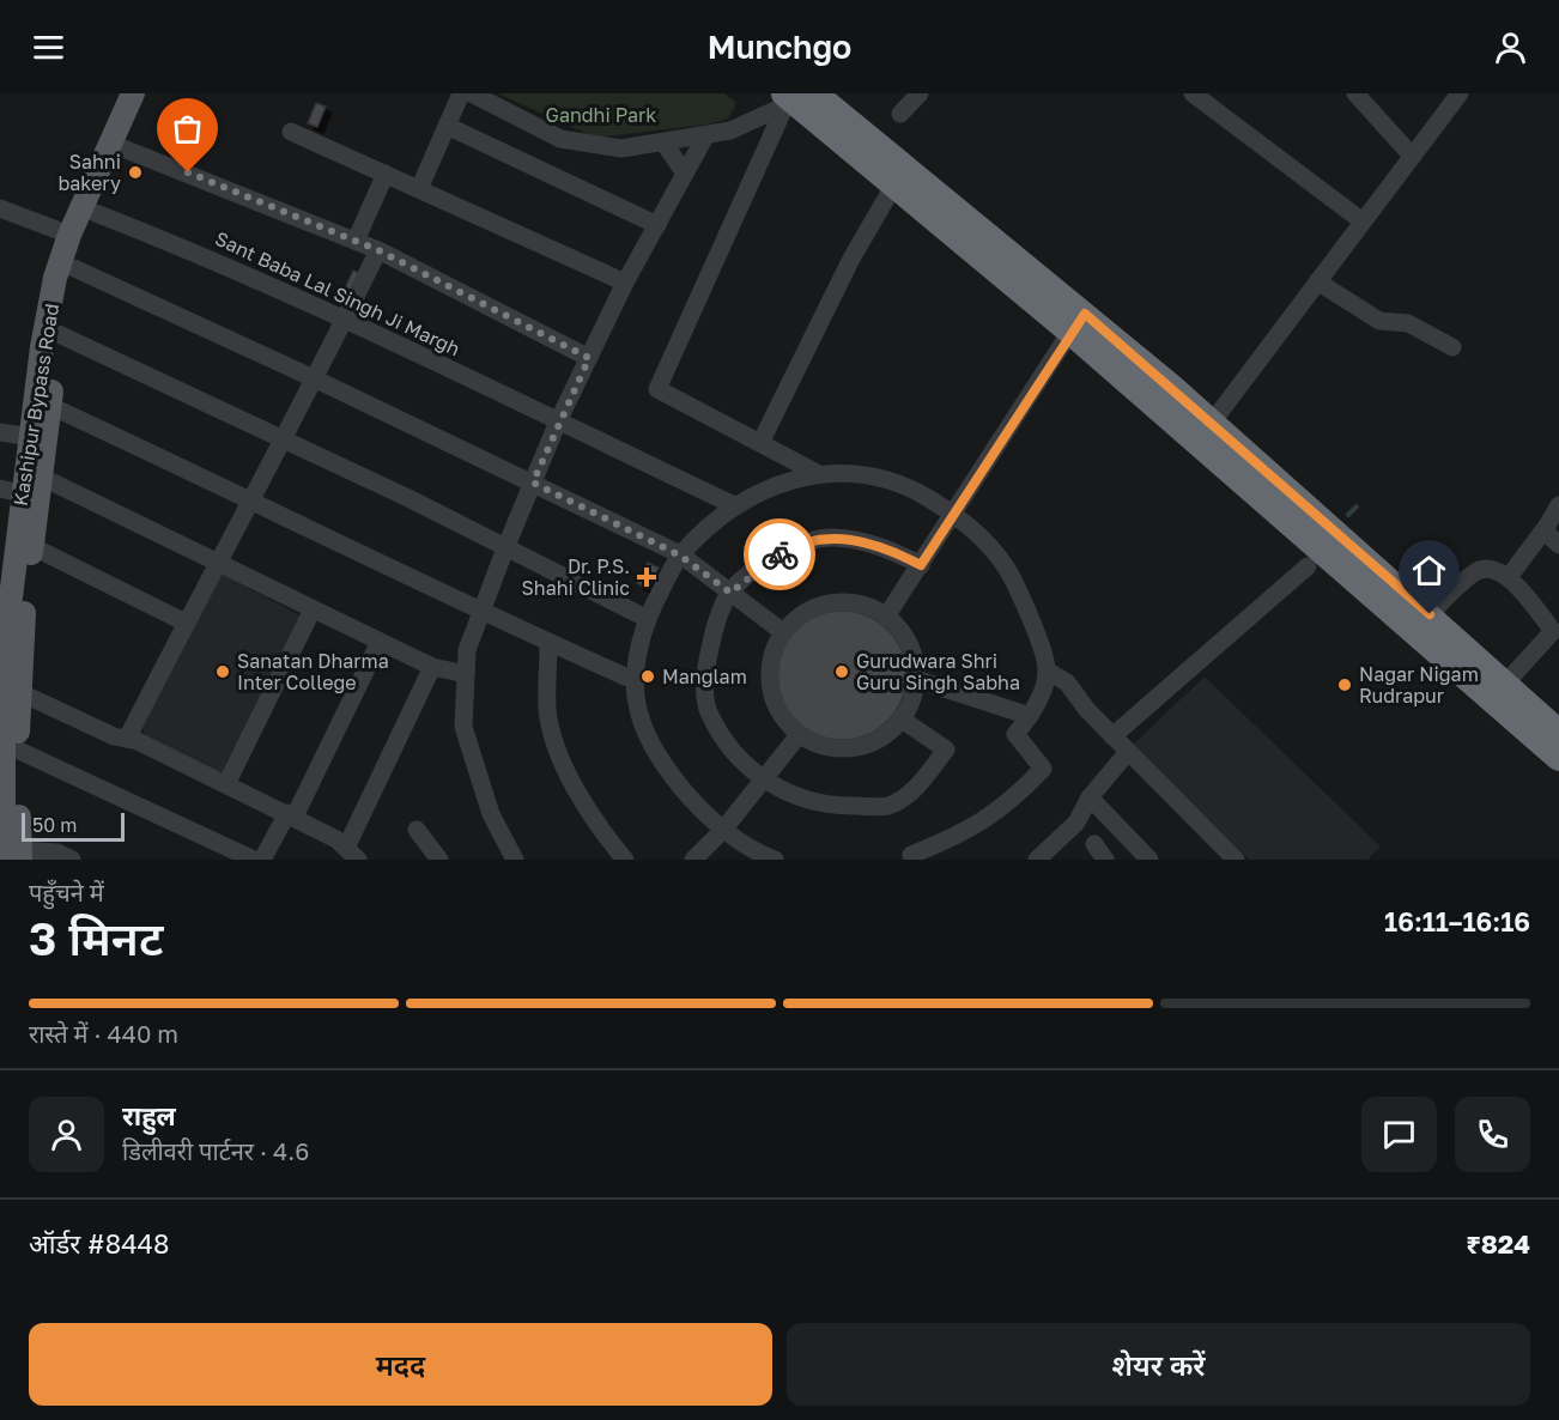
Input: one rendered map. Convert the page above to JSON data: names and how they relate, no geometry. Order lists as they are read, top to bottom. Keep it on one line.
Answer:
{"streets":{"main road":["Kashipur Bypass Road"],"street":["Sant Baba Lal Singh Ji Margh"]},"crossings":[["Sant Baba Lal Singh Ji Margh","Kashipur Bypass Road"]],"parks":["Gandhi Park"],"places":{"other":["Sahni bakery","Sanatan Dharma Inter College","Gurudwara Shri Guru Singh Sabha","Manglam","Nagar Nigam Rudrapur"],"health":["Dr. P.S. Shahi Clinic"]},"scale_bar":"50 m","page":{"header":"Munchgo","scale":"50 m","heading":["3 मिनट","पहुँचने में","16:11–16:16"],"panel":["राहुल","डिलीवरी पार्टनर · 4.6","ऑर्डर #8448","₹824"],"bar":"रास्ते में · 440 m","buttons":["मदद","शेयर करें"]}}
